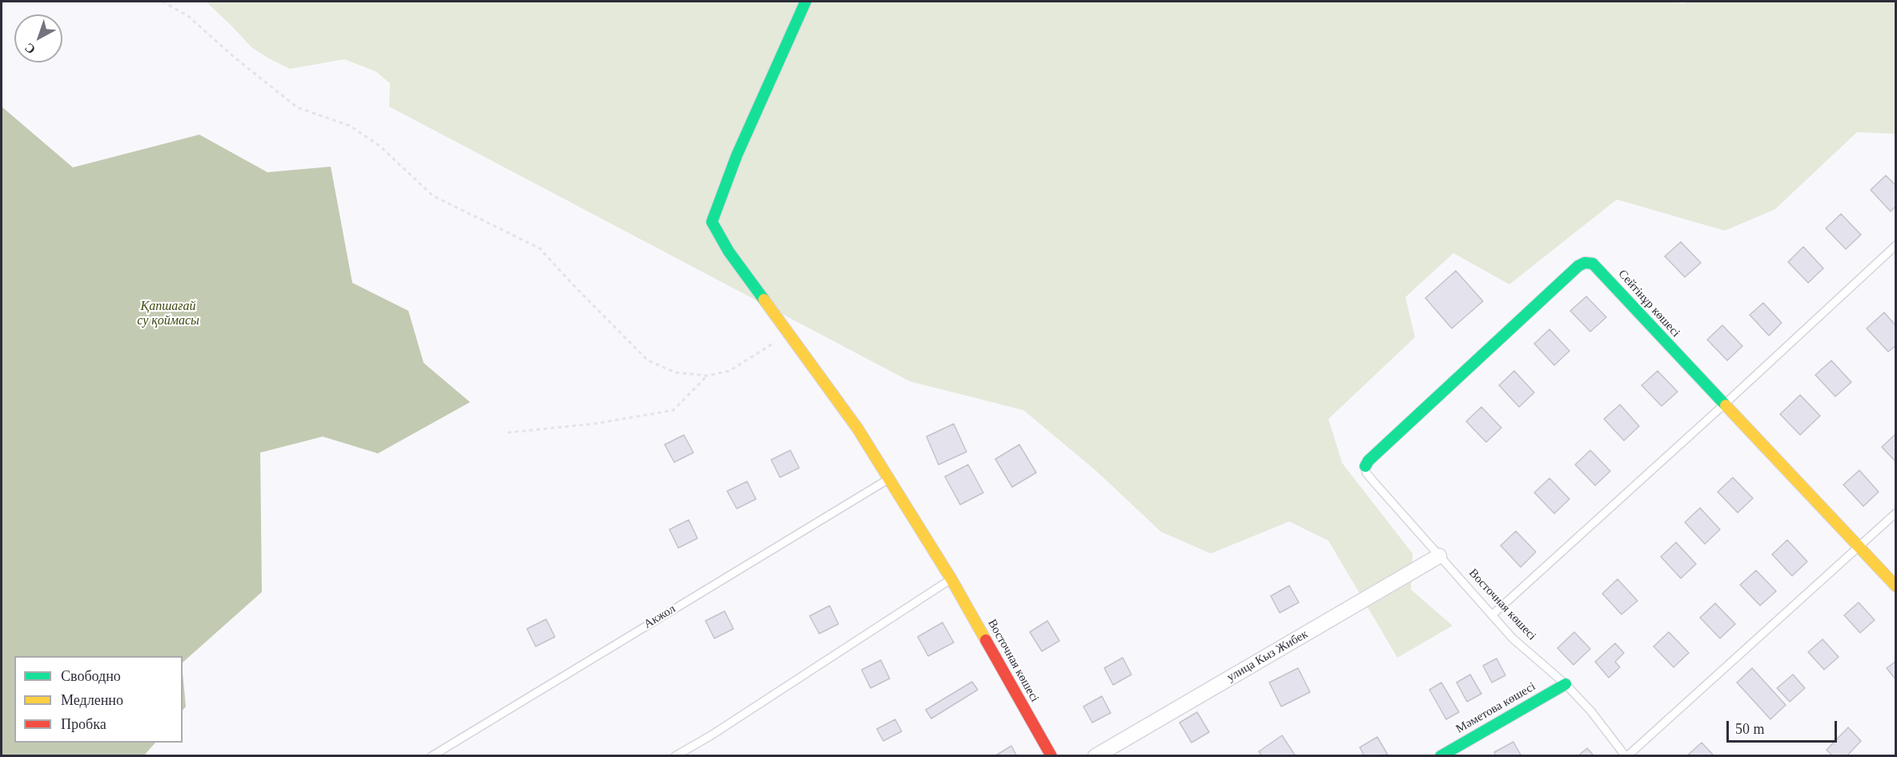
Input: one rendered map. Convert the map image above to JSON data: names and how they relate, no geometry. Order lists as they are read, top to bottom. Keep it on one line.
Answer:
{"streets":{"street":["Сейтінұр көшесі","Восточная көшесі","улица Кыз Жибек","Мәметова көшесі"],"lane":["Акжол"]},"crossings":[["Сейтінұр көшесі","Восточная көшесі"],["Восточная көшесі","Акжол"],["Восточная көшесі","улица Кыз Жибек"],["Восточная көшесі","Мәметова көшесі"]],"water":["Қапшағай су қоймасы"],"legend":["Свободно","Медленно","Пробка"],"scale_bar":"50 m","north":"bottom left"}
